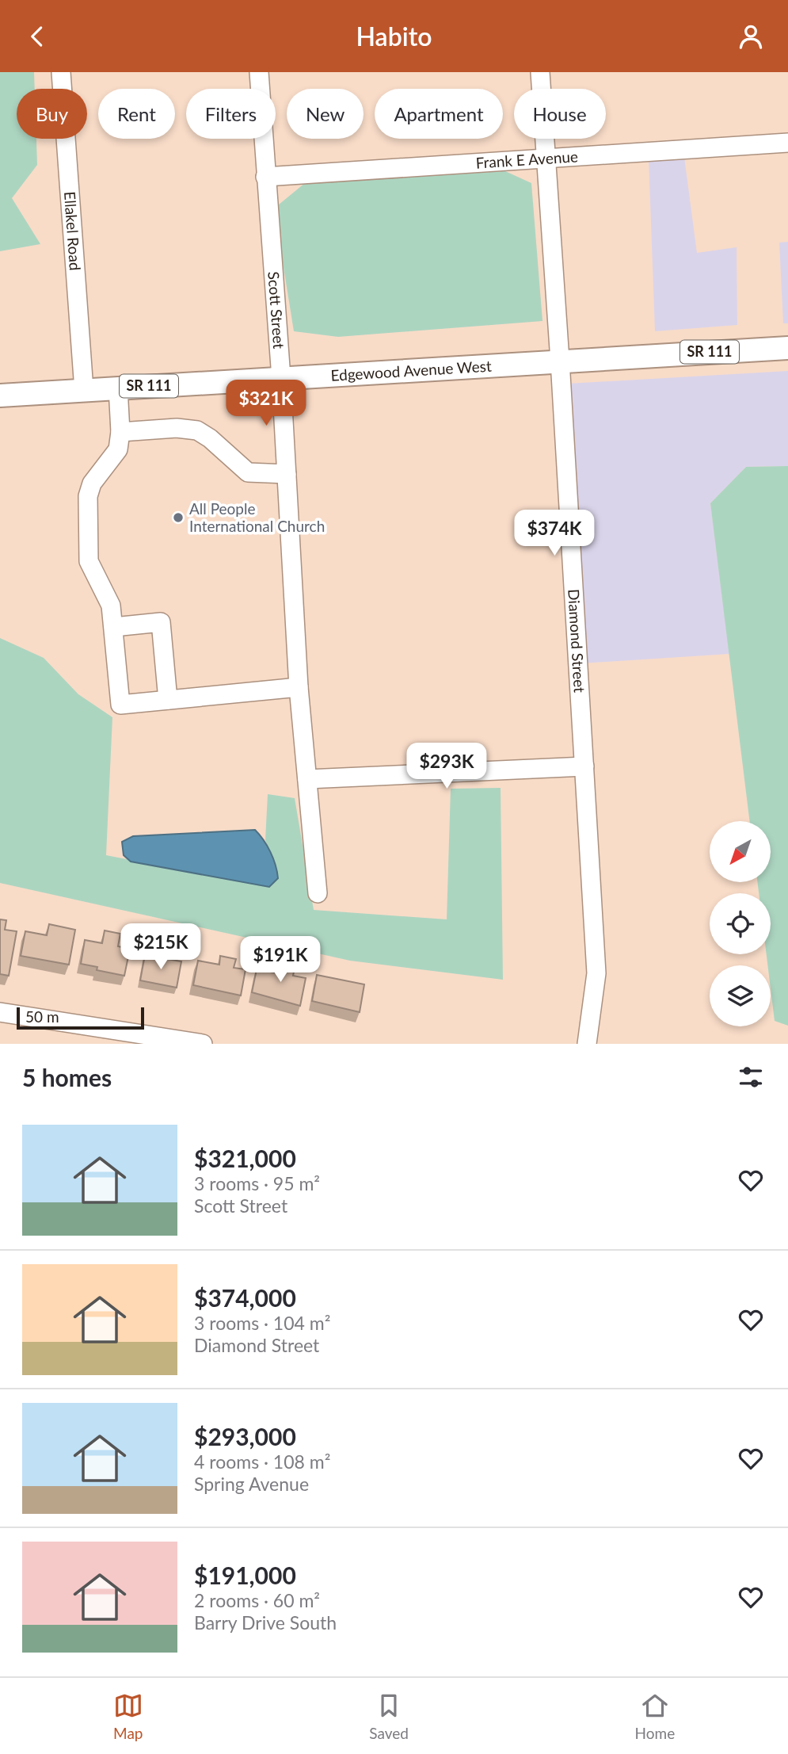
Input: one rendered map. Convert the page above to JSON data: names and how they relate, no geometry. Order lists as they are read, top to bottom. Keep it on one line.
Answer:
{"streets":{"main road":["SR 111","Edgewood Avenue West"],"street":["Frank E Avenue","Ellakel Road","Scott Street","Diamond Street"]},"crossings":[["Frank E Avenue","Scott Street"],["Frank E Avenue","Diamond Street"],["Ellakel Road","Edgewood Avenue West"],["Scott Street","Edgewood Avenue West"],["Edgewood Avenue West","Diamond Street"]],"places":["All People International Church"],"scale_bar":"50 m","north":"bottom left","page":{"header":"Habito","chip":["Buy","Rent","Filters","New","Apartment","House"],"price":["$321K","$374K","$293K","$215K","$191K"],"scale":"50 m","heading":"5 homes","list":[{"name":"$321,000","note":"3 rooms · 95 m² · Scott Street"},{"name":"$374,000","note":"3 rooms · 104 m² · Diamond Street"},{"name":"$293,000","note":"4 rooms · 108 m² · Spring Avenue"},{"name":"$191,000","note":"2 rooms · 60 m² · Barry Drive South"}],"tabs":["Map","Saved","Home"]}}
